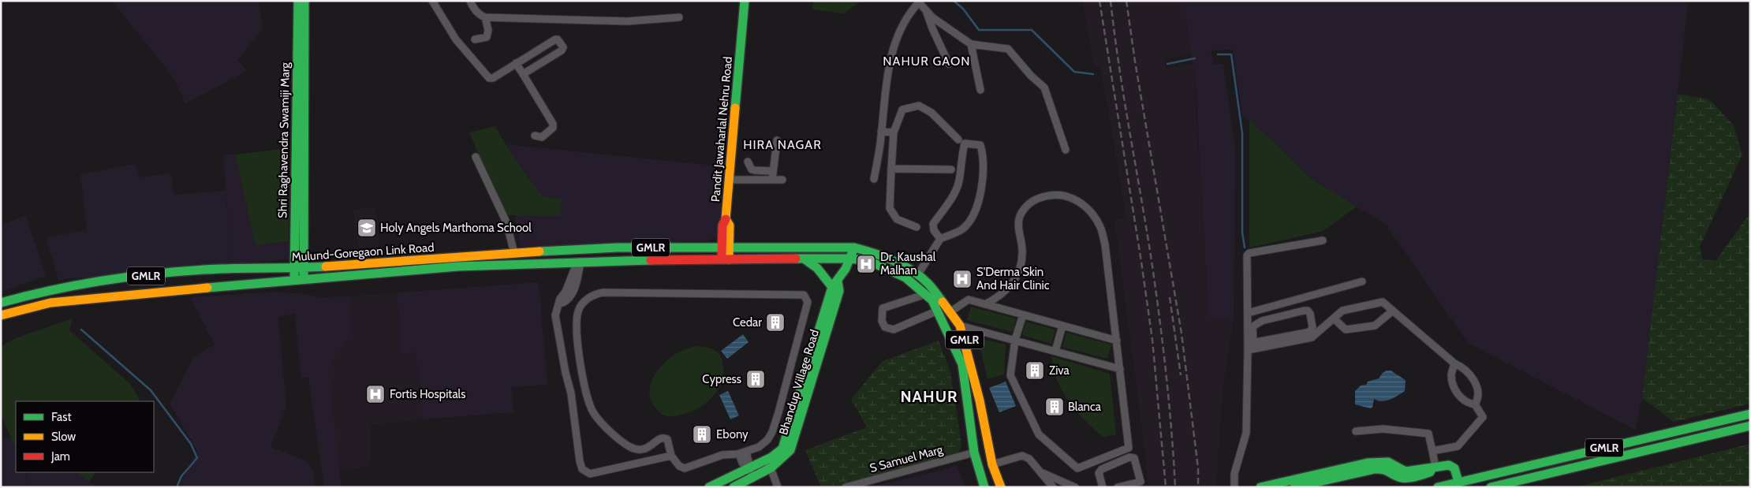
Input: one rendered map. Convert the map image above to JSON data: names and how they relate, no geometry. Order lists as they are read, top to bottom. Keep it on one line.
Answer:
{"streets":{"main road":["Pandit Jawaharlal Nehru Road","Shri Raghavendra Swamiji Marg","GMLR","Mulund-Goregaon Link Road","Bhandup Village Road"],"street":["S Samuel Marg"]},"crossings":[["Pandit Jawaharlal Nehru Road","GMLR"],["Pandit Jawaharlal Nehru Road","Mulund-Goregaon Link Road"],["Shri Raghavendra Swamiji Marg","Mulund-Goregaon Link Road"],["GMLR","Mulund-Goregaon Link Road"],["GMLR","S Samuel Marg"]],"districts":["NAHUR GAON","HIRA NAGAR","NAHUR"],"places":{"school or university":["Holy Angels Marthoma School"],"hospital":["Dr. Kaushal Malhan","S'Derma Skin And Hair Clinic","Fortis Hospitals"],"building":["Cedar","Ziva","Cypress","Blanca","Ebony"]},"legend":["Fast","Slow","Jam"]}
